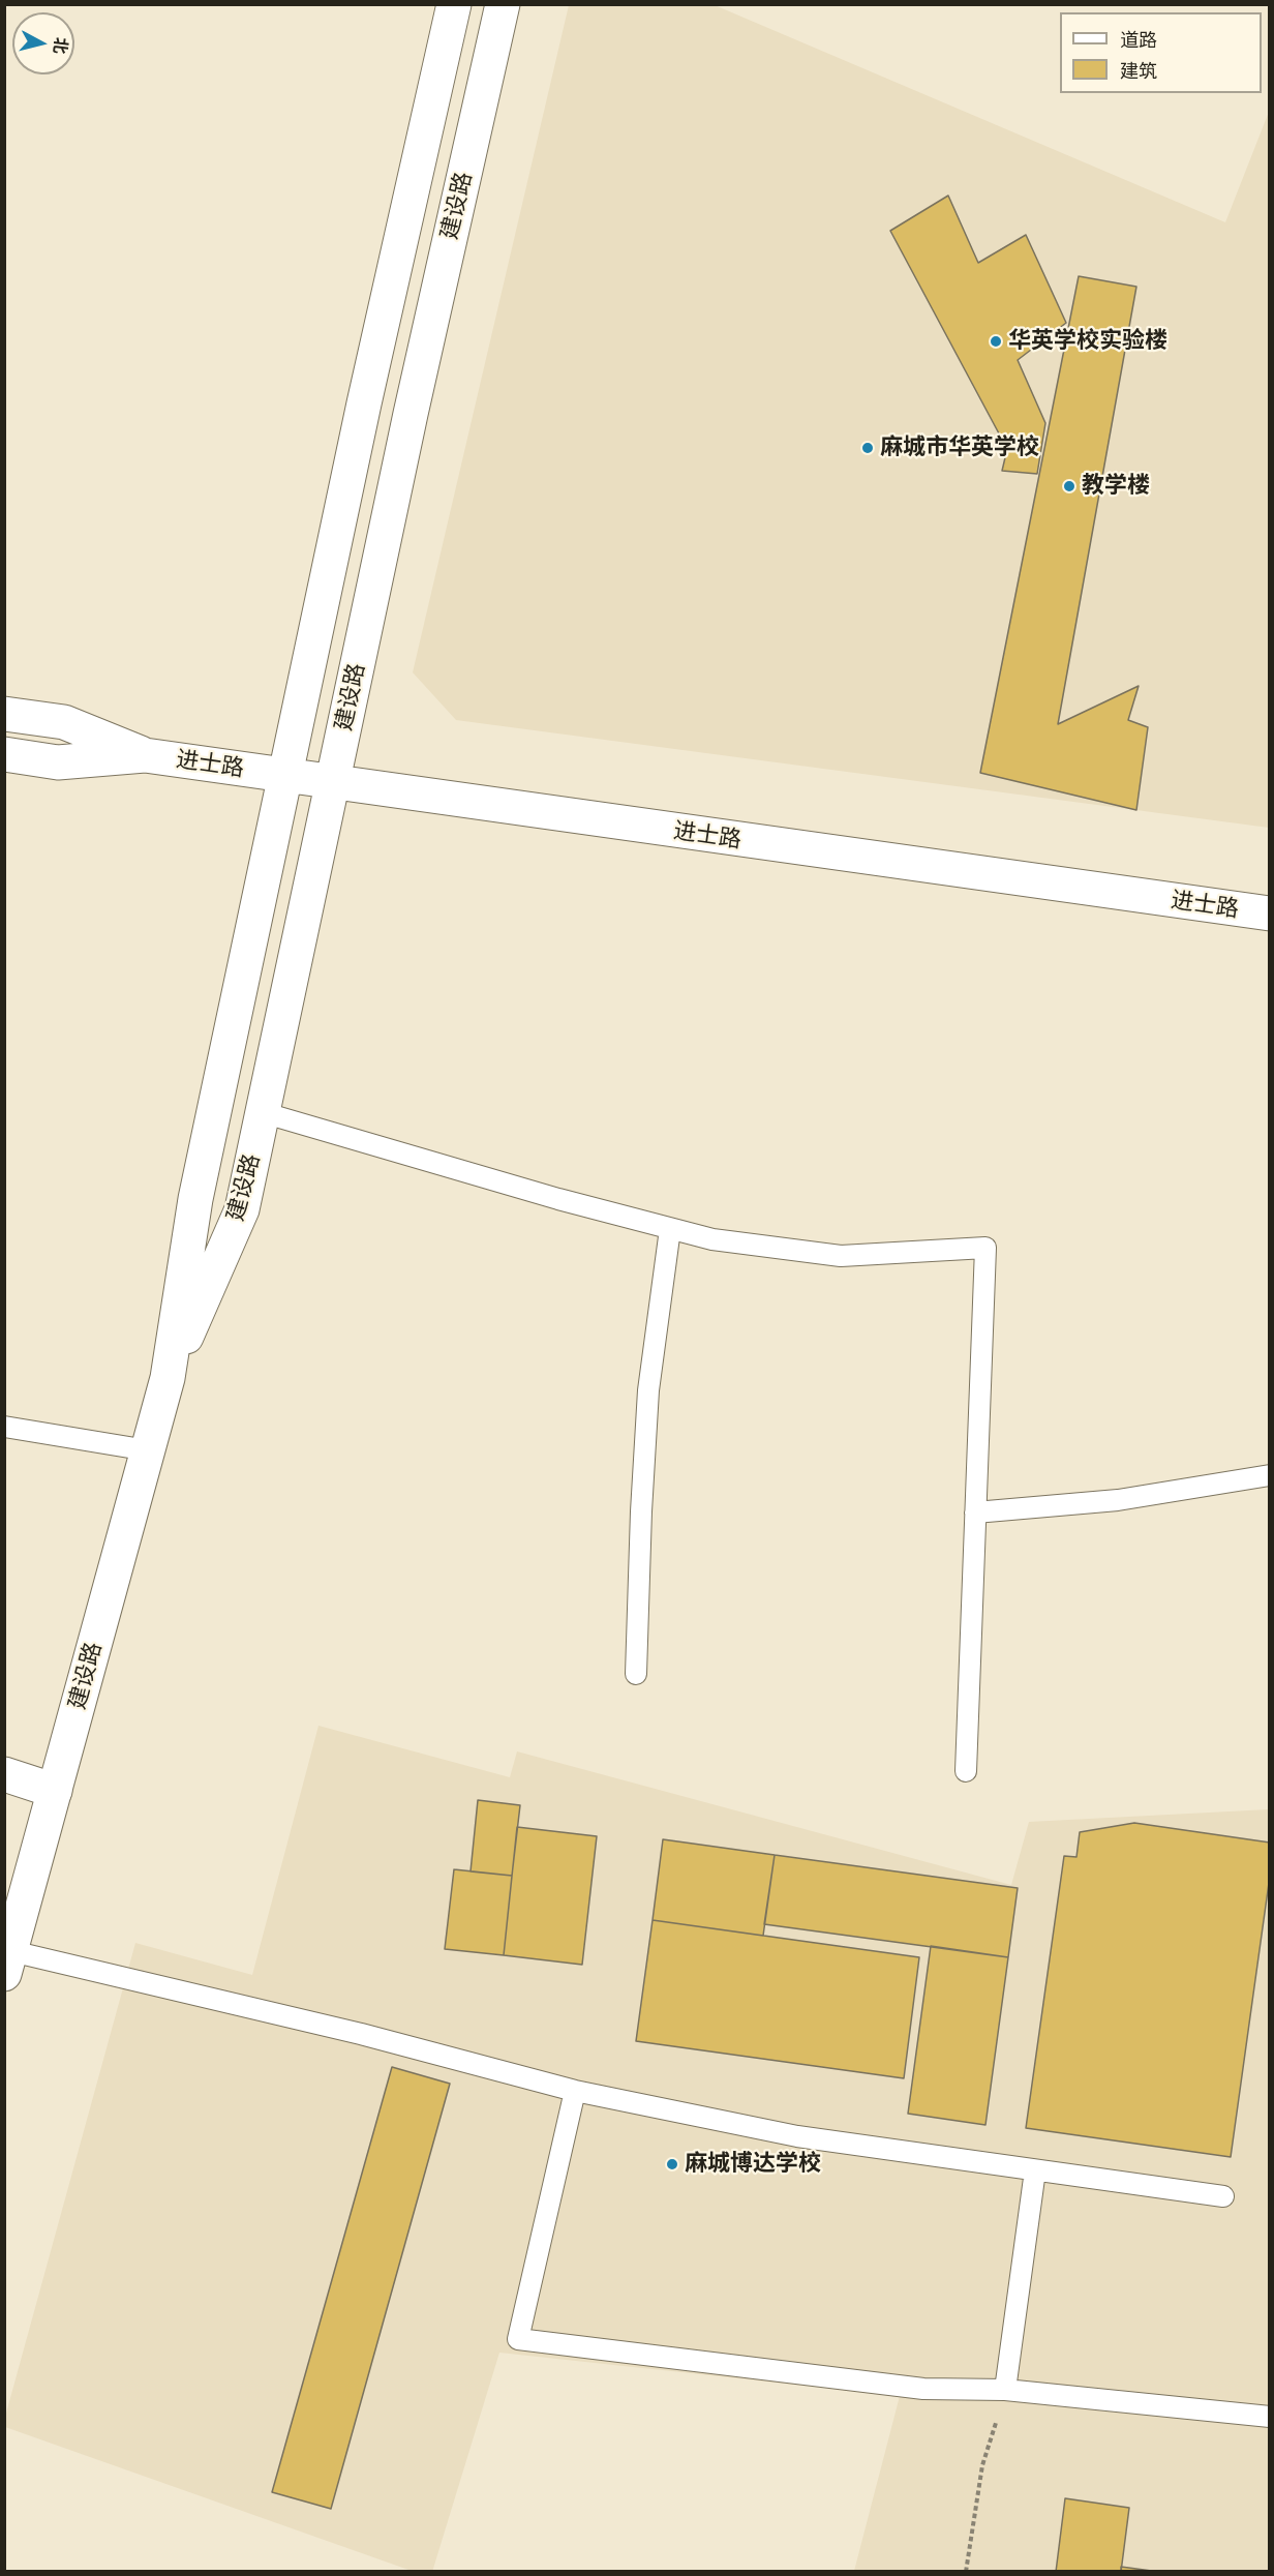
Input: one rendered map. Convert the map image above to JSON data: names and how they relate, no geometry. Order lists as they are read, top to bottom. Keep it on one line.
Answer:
{"streets":{"street":["建设路","进士路"]},"crossings":[["建设路","进士路"]],"places":["华英学校实验楼","麻城市华英学校","教学楼","麻城博达学校"],"legend":["道路","建筑"],"north":"right"}
